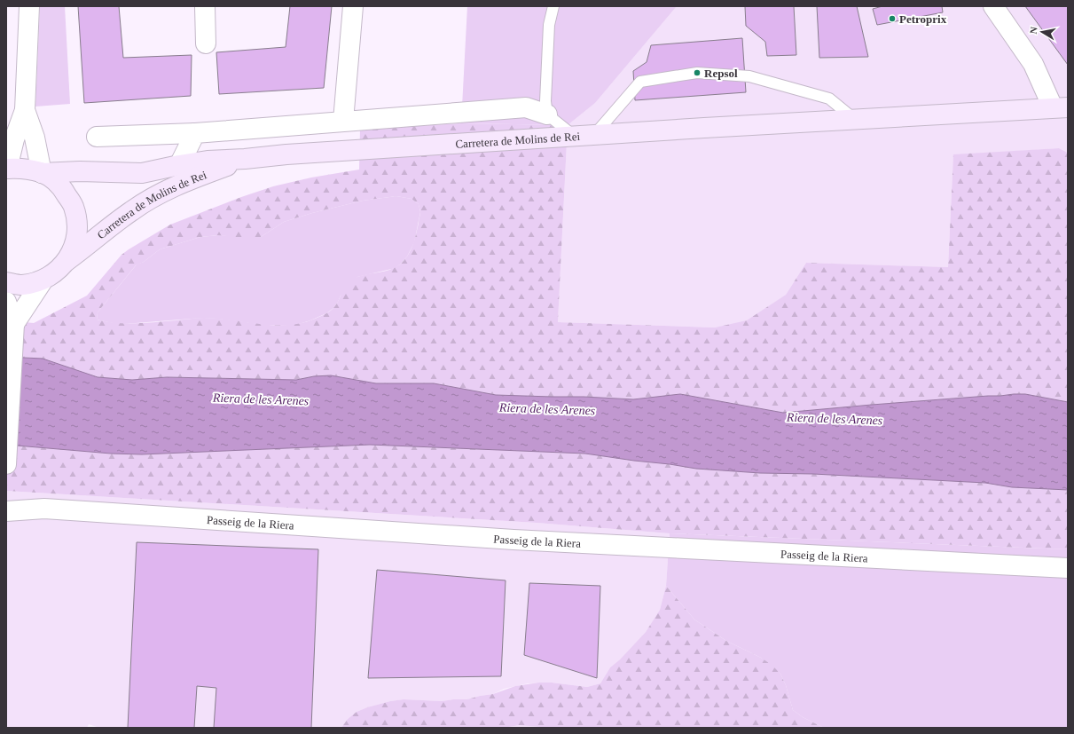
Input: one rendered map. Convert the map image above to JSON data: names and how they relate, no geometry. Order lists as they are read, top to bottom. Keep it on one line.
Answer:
{"streets":{"main road":["Carretera de Molins de Rei"],"street":["Passeig de la Riera"]},"water":["Riera de les Arenes"],"places":["Petroprix","Repsol"],"north":"left"}
